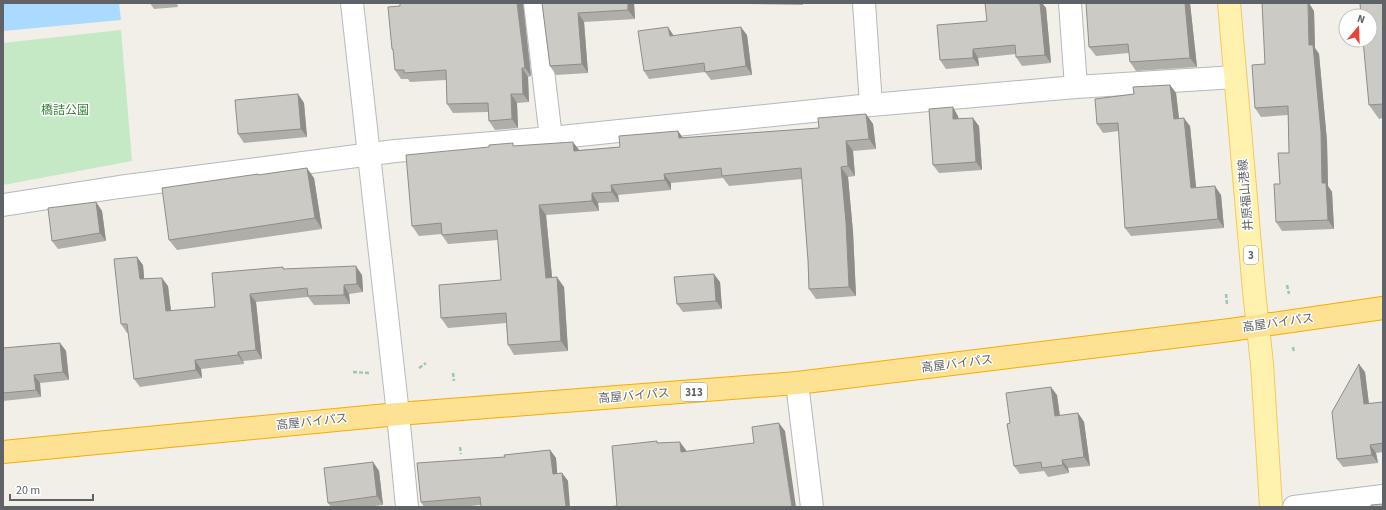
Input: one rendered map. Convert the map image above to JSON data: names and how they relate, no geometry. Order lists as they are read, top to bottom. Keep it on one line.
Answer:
{"streets":{"highway":["高屋バイパス","313"],"main road":["井原福山港線","3"]},"crossings":[["井原福山港線","高屋バイパス"]],"parks":["橋詰公園"],"scale_bar":"20 m","north":"top"}
